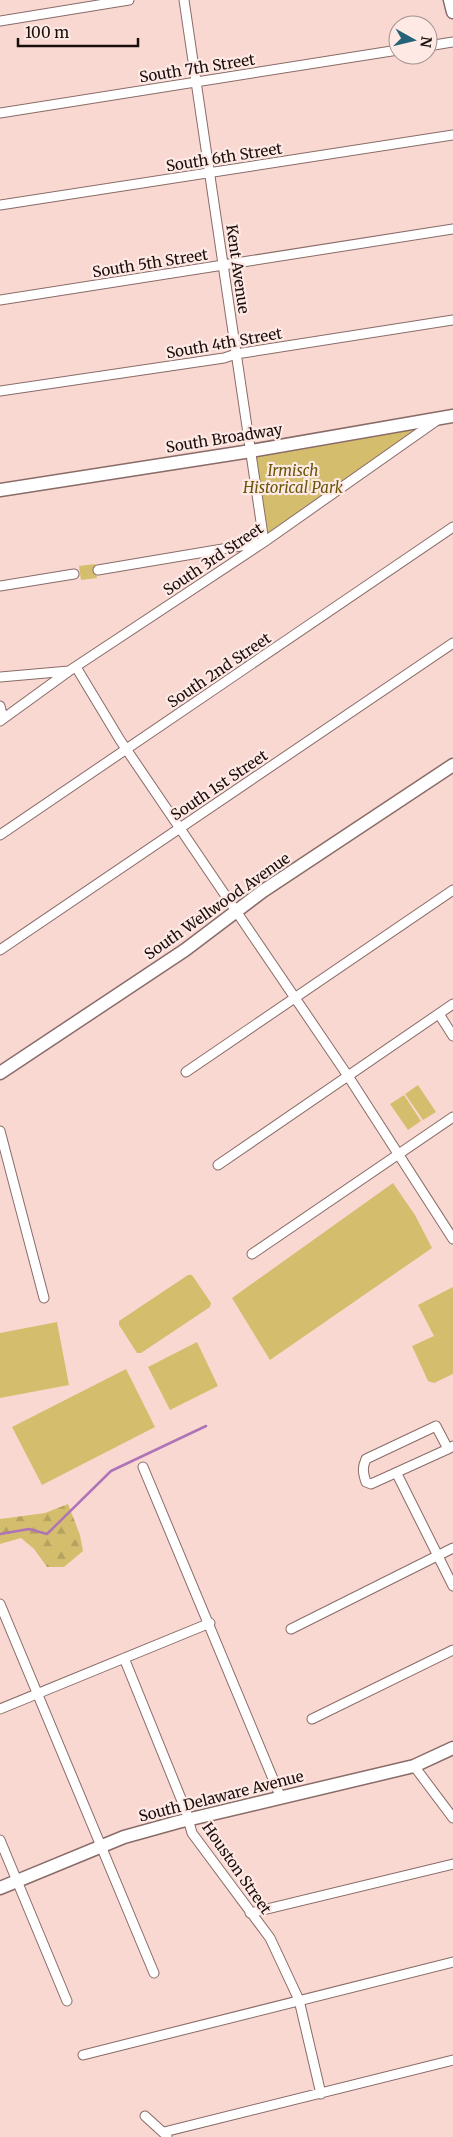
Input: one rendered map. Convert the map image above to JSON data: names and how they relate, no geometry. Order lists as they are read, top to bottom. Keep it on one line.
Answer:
{"streets":{"street":["South 7th Street","South 6th Street","South 5th Street","Kent Avenue","South 4th Street","South Broadway","South 3rd Street","South 2nd Street","South 1st Street","South Wellwood Avenue","South Delaware Avenue","Houston Street"]},"crossings":[["South 7th Street","Kent Avenue"],["South 6th Street","Kent Avenue"],["South 5th Street","Kent Avenue"],["Kent Avenue","South 4th Street"],["Kent Avenue","South Broadway"],["Kent Avenue","South 3rd Street"],["South Broadway","South 3rd Street"],["South Delaware Avenue","Houston Street"]],"parks":["Irmisch Historical Park"],"scale_bar":"100 m","north":"right"}
